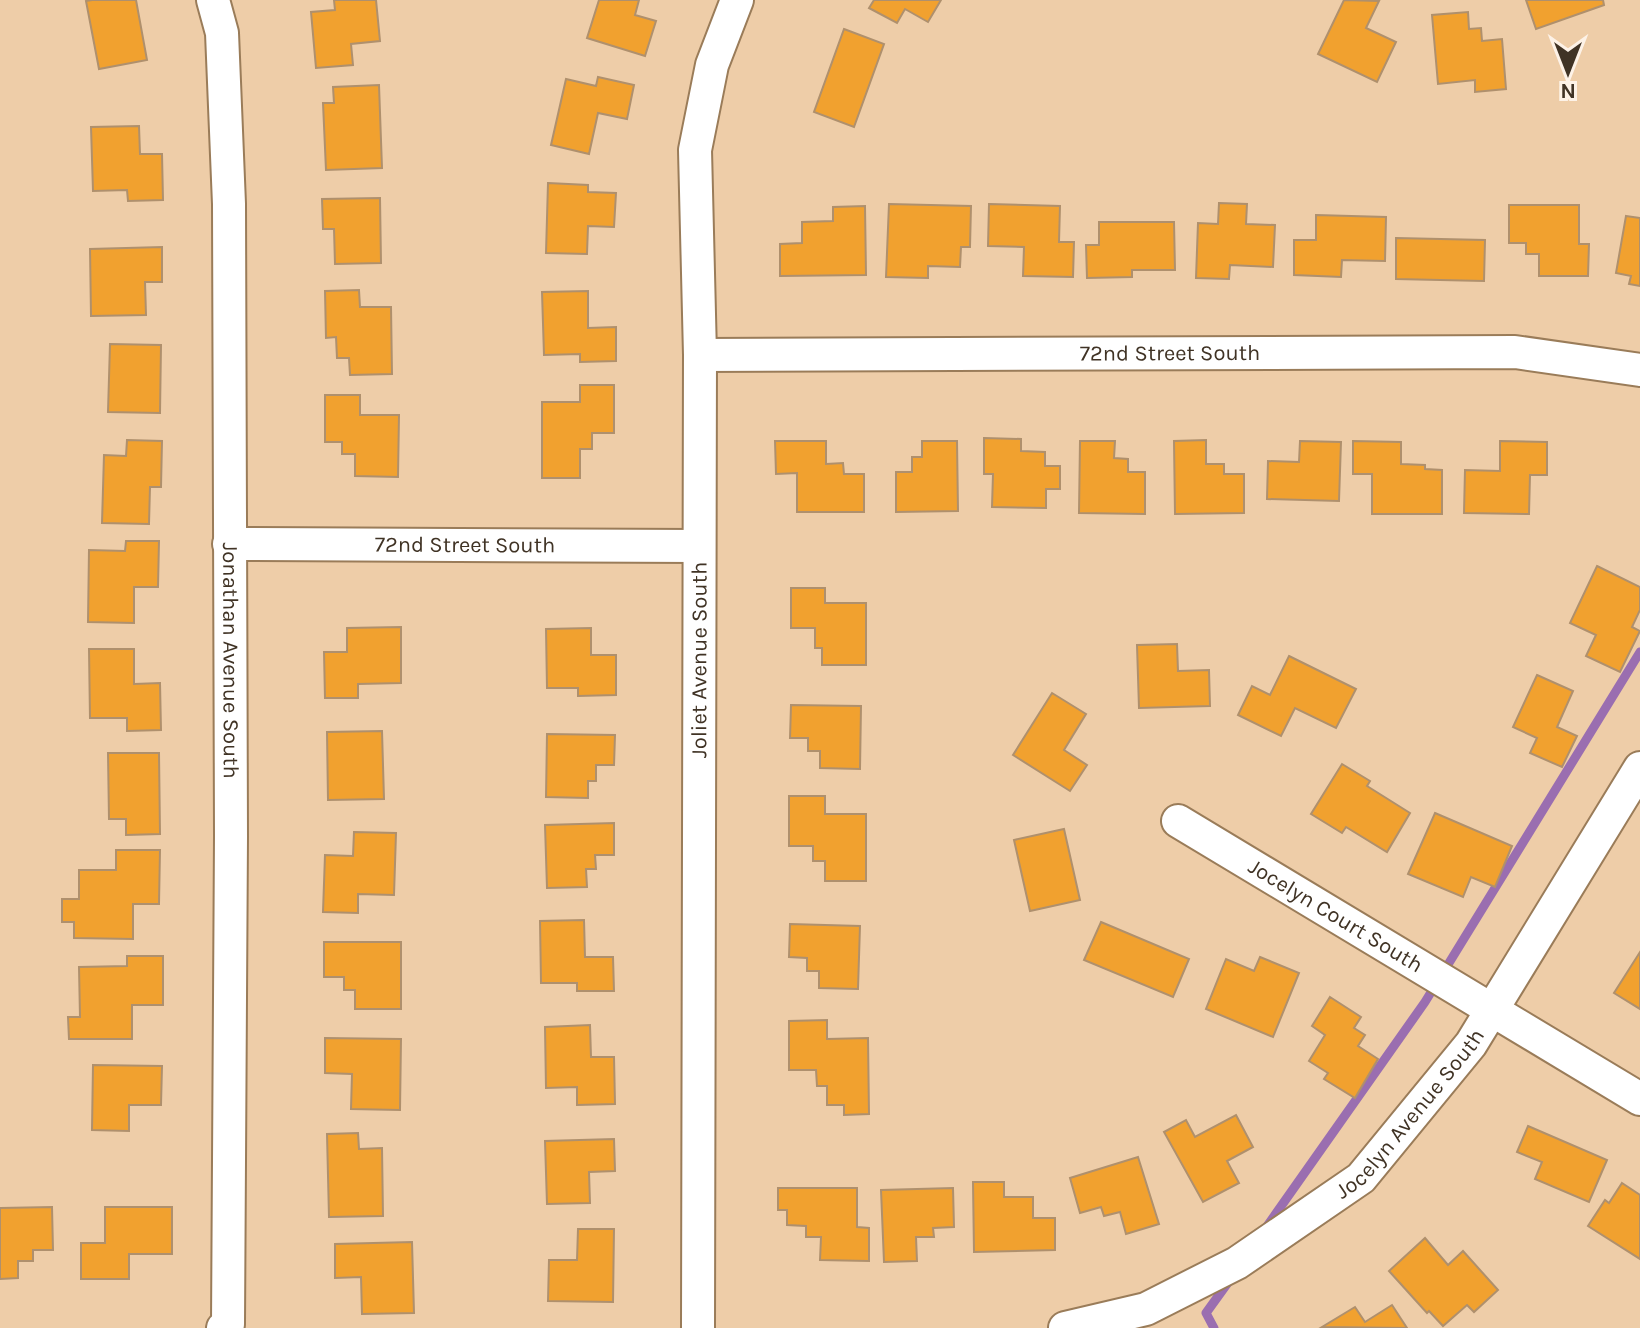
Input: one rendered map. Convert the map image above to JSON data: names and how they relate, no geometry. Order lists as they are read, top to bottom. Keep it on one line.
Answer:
{"streets":{"street":["72nd Street South","Jonathan Avenue South","Joliet Avenue South","Jocelyn Court South","Jocelyn Avenue South"]},"crossings":[["72nd Street South","Jonathan Avenue South"],["72nd Street South","Joliet Avenue South"],["Jocelyn Court South","Jocelyn Avenue South"]],"north":"bottom"}
